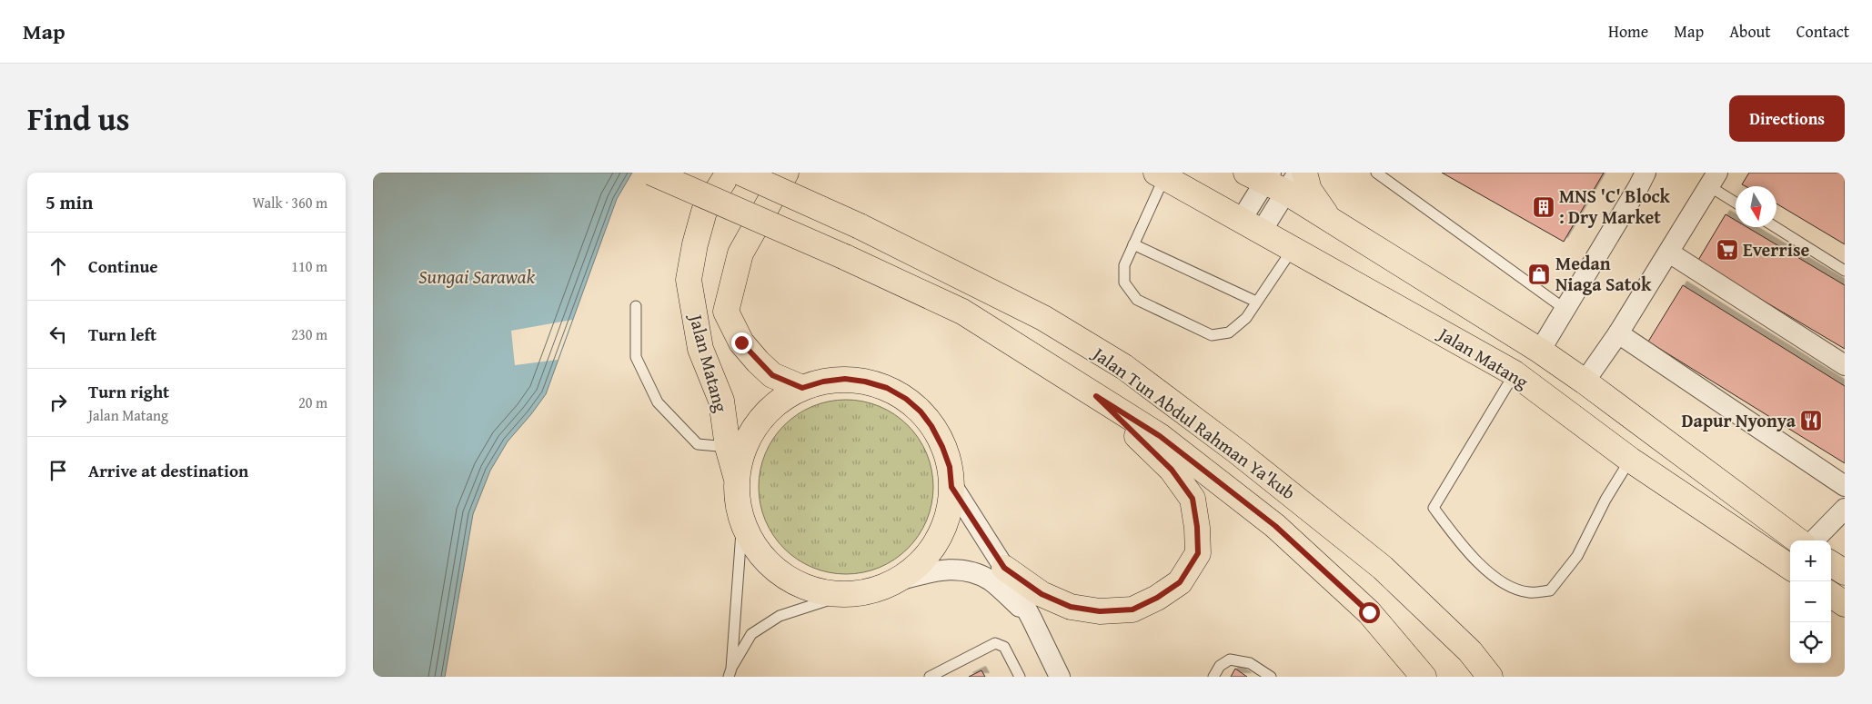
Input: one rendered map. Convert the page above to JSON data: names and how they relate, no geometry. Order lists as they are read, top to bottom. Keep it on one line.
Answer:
{"streets":{"main road":["Jalan Matang","Jalan Tun Abdul Rahman Ya'kub"]},"water":["Sungai Sarawak"],"places":{"building":["MNS 'C' Block : Dry Market"],"supermarket":["Everrise"],"shop":["Medan Niaga Satok"],"restaurant":["Dapur Nyonya"]},"north":"bottom","page":{"header":"Map","nav":["Home","Map","About","Contact"],"title":"Find us","buttons":"Directions","heading":["5 min","Walk · 360 m"],"list":[["Continue","110 m"],["Turn left","230 m"],["Turn right","Jalan Matang","20 m"],"Arrive at destination"],"map_buttons":["+","−"]}}
